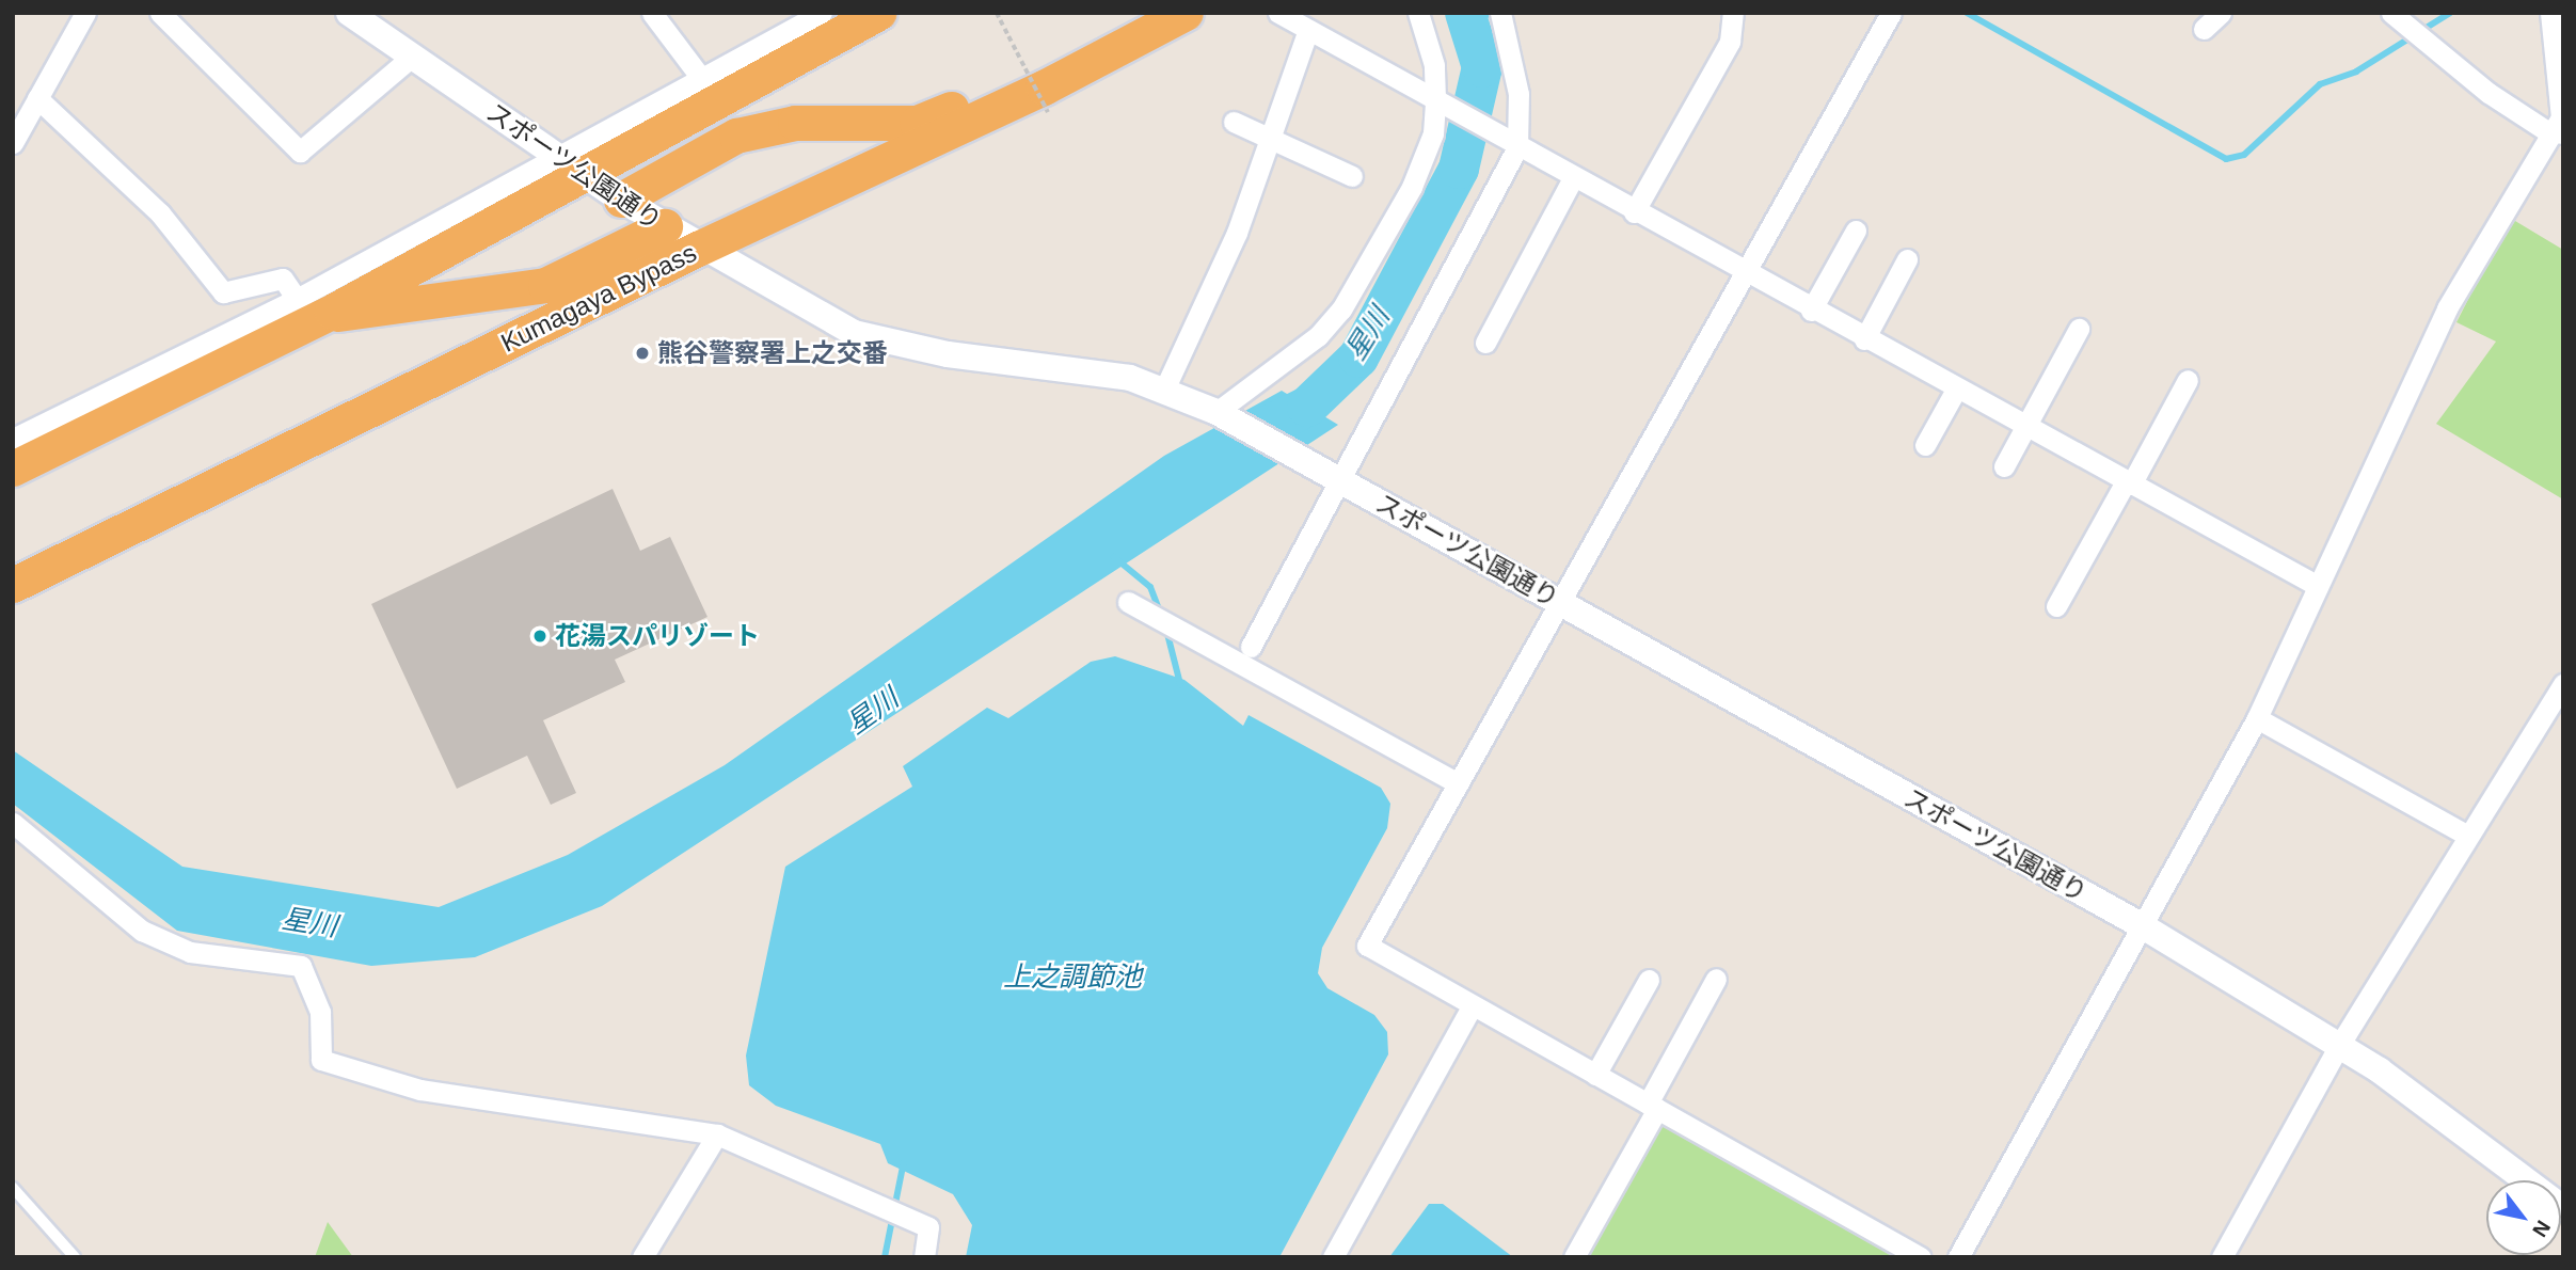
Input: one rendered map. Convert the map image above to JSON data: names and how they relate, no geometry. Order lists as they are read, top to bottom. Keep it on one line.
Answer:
{"streets":{"highway":["Kumagaya Bypass"],"street":["スポーツ公園通り"]},"crossings":[["スポーツ公園通り","Kumagaya Bypass"]],"water":["星川","上之調節池"],"places":["熊谷警察署上之交番","花湯スパリゾート"],"north":"bottom right"}
